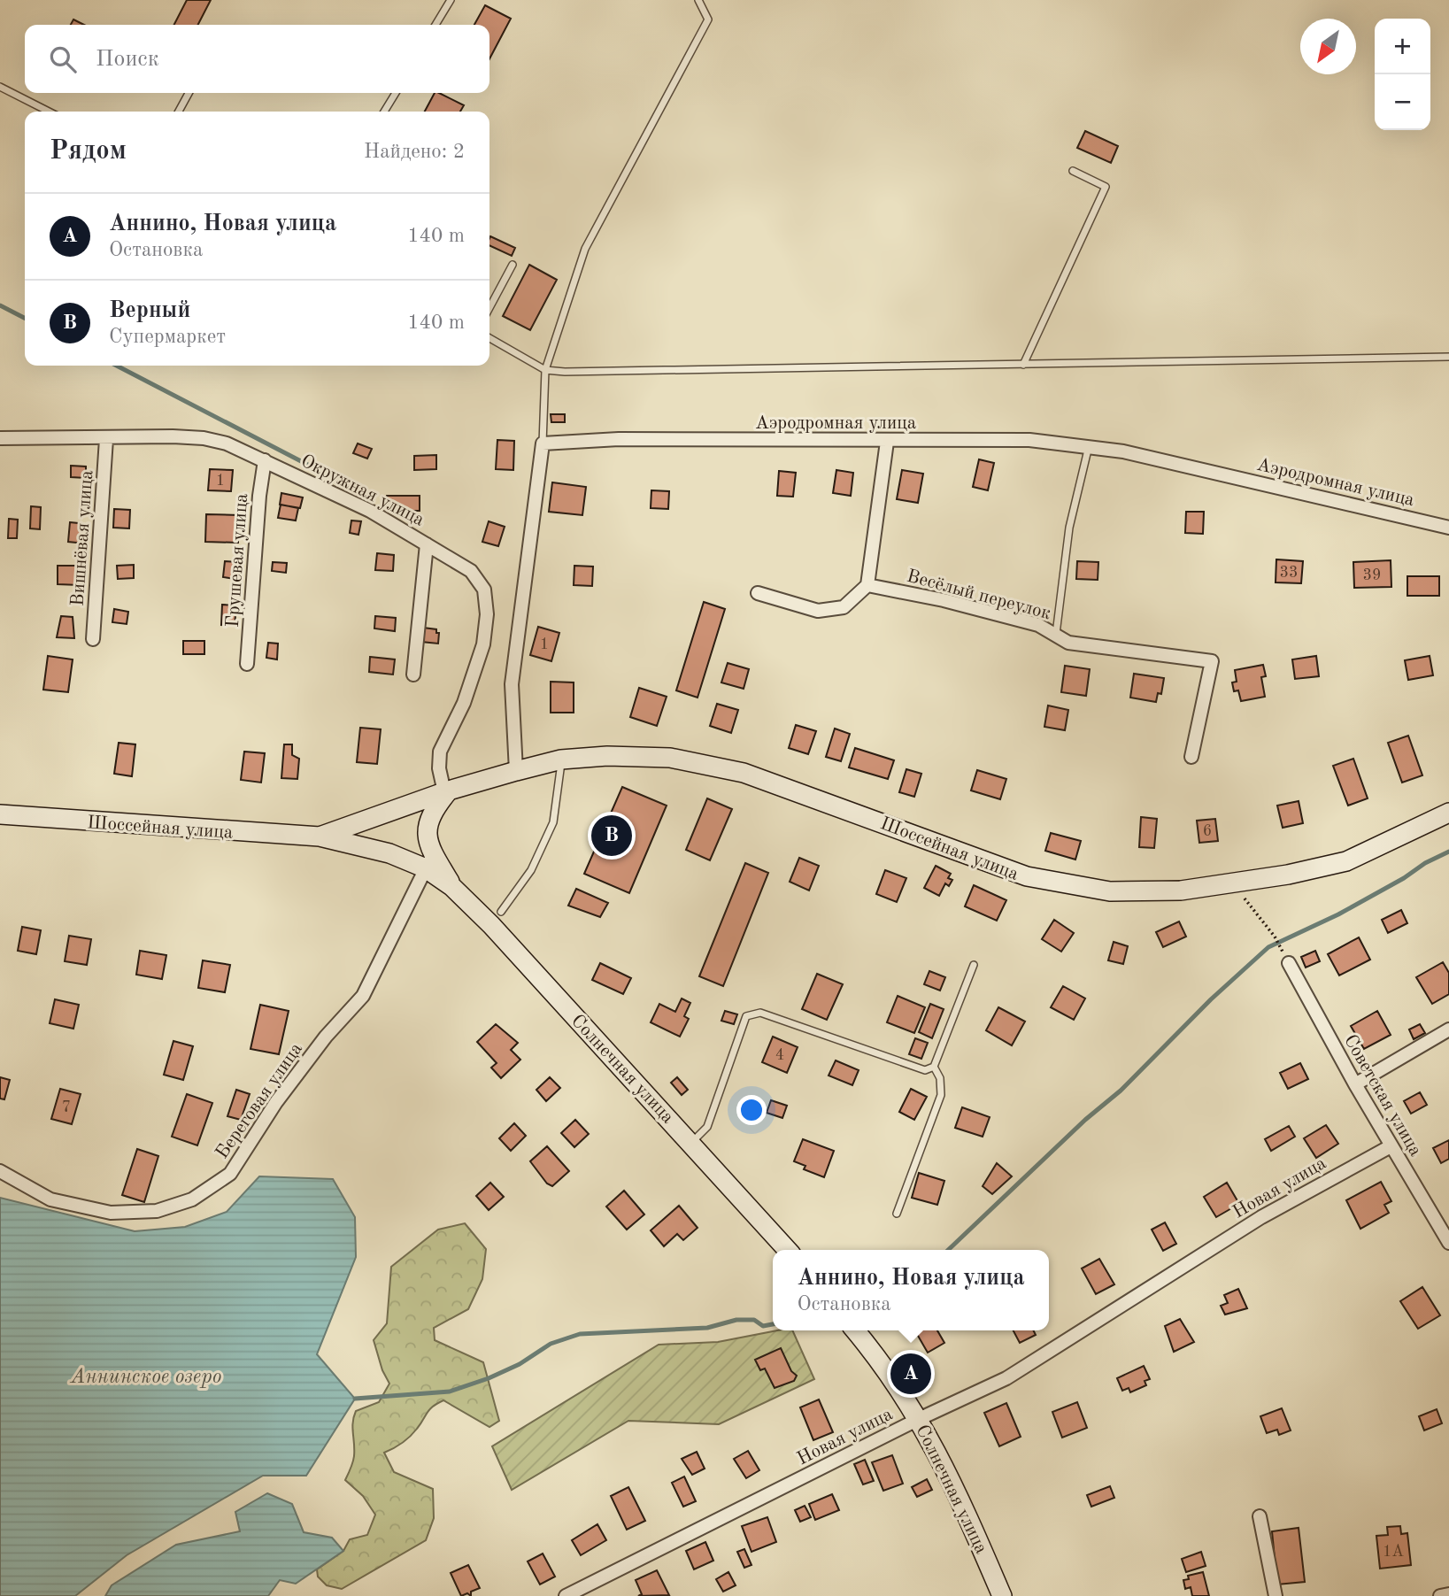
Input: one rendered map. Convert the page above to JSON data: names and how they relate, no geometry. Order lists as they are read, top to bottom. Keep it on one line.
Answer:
{"streets":{"main road":["Шоссейная улица","Солнечная улица"],"street":["Аэродромная улица","Окружная улица","Вишнёвая улица","Грушевая улица","Весёлый переулок","Советская улица","Береговая улица","Новая улица"]},"crossings":[["Окружная улица","Вишнёвая улица"],["Окружная улица","Грушевая улица"],["Окружная улица","Шоссейная улица"],["Солнечная улица","Новая улица"],["Советская улица","Новая улица"]],"water":["Аннинское озеро"],"house_numbers":["1","33","39","1","6","4","7","1А"],"north":"bottom left","page":{"map_buttons":["+","−"],"search":"Поиск","heading":["Рядом","Найдено: 2"],"list":[{"mark":"A","name":"Аннино, Новая улица","note":"Остановка","value":"140 m"},{"mark":"B","name":"Верный","note":"Супермаркет","value":"140 m"}],"pins":["B","A"],"popup":["Аннино, Новая улица","Остановка"]}}
